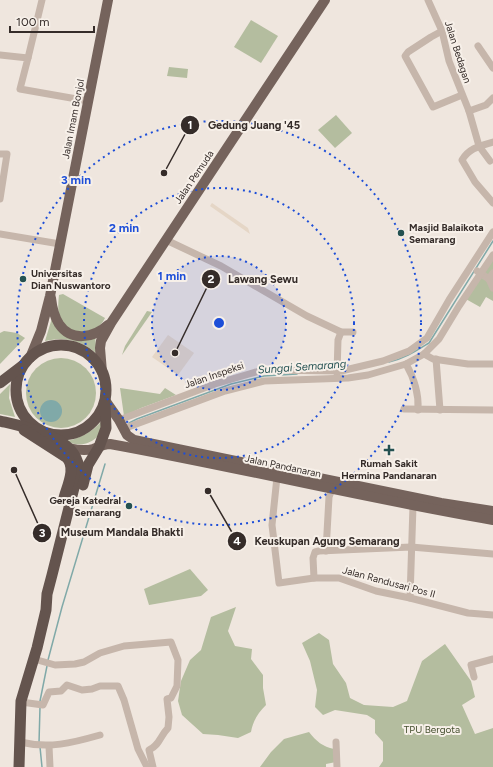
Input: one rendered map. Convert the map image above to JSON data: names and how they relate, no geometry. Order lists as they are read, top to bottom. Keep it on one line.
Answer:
{"streets":{"main road":["Jalan Imam Bonjol","Jalan Pemuda","Jalan Pandanaran"],"street":["Jalan Bedagan","Jalan Inspeksi","Jalan Randusari Pos II"]},"crossings":[["Jalan Imam Bonjol","Jalan Pemuda"],["Jalan Imam Bonjol","Jalan Pandanaran"],["Jalan Pemuda","Jalan Pandanaran"],["Jalan Inspeksi","Jalan Pandanaran"],["Jalan Pandanaran","Jalan Randusari Pos II"]],"water":["Sungai Semarang"],"parks":["TPU Bergota"],"places":{"other":["Gedung Juang '45","Masjid Balaikota Semarang","Universitas Dian Nuswantoro","Lawang Sewu","Museum Mandala Bhakti","Keuskupan Agung Semarang","Gereja Katedral Semarang"],"health":["Rumah Sakit Hermina Pandanaran"]},"scale_bar":"100 m","rings":["3 min","2 min","1 min"]}
